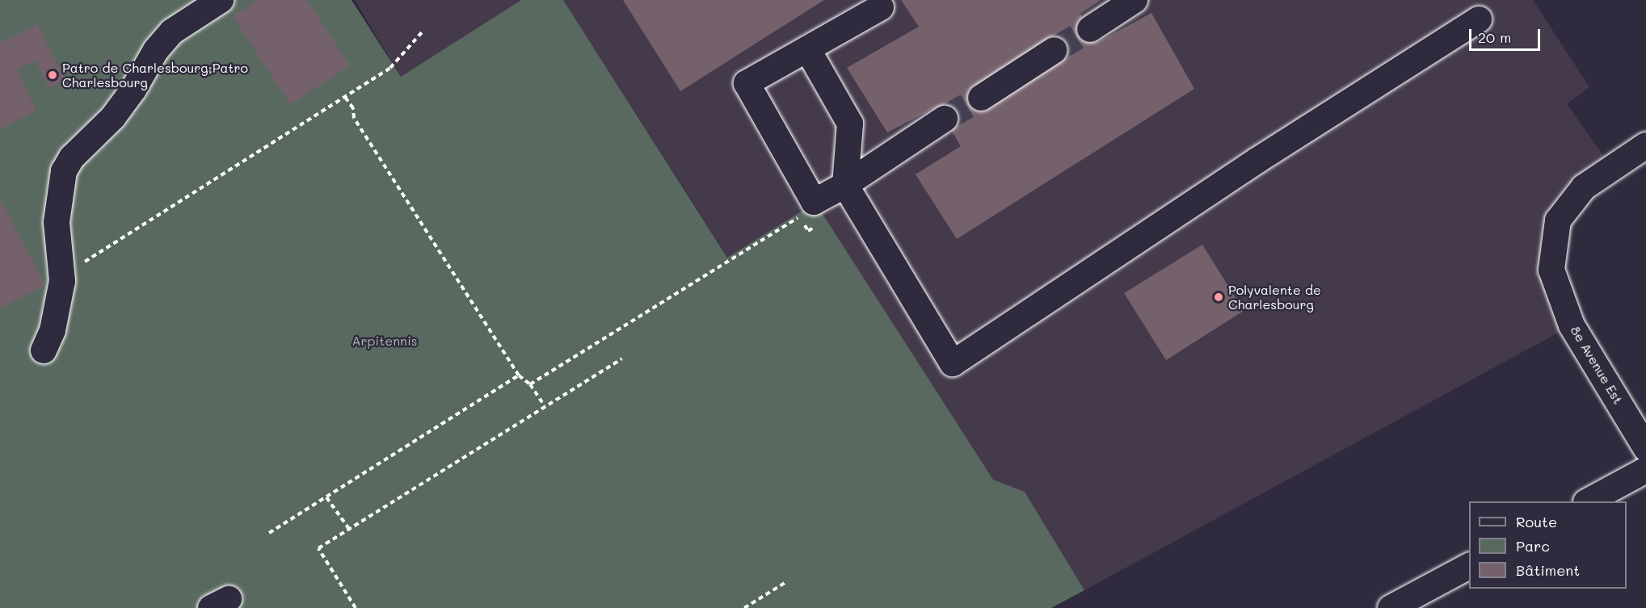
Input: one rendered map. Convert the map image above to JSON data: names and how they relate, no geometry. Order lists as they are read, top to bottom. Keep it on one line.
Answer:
{"streets":{"street":["8e Avenue Est"]},"parks":["Arpitennis"],"places":["Patro de Charlesbourg;Patro Charlesbourg","Polyvalente de Charlesbourg"],"legend":["Route","Parc","Bâtiment"],"scale_bar":"20 m"}
